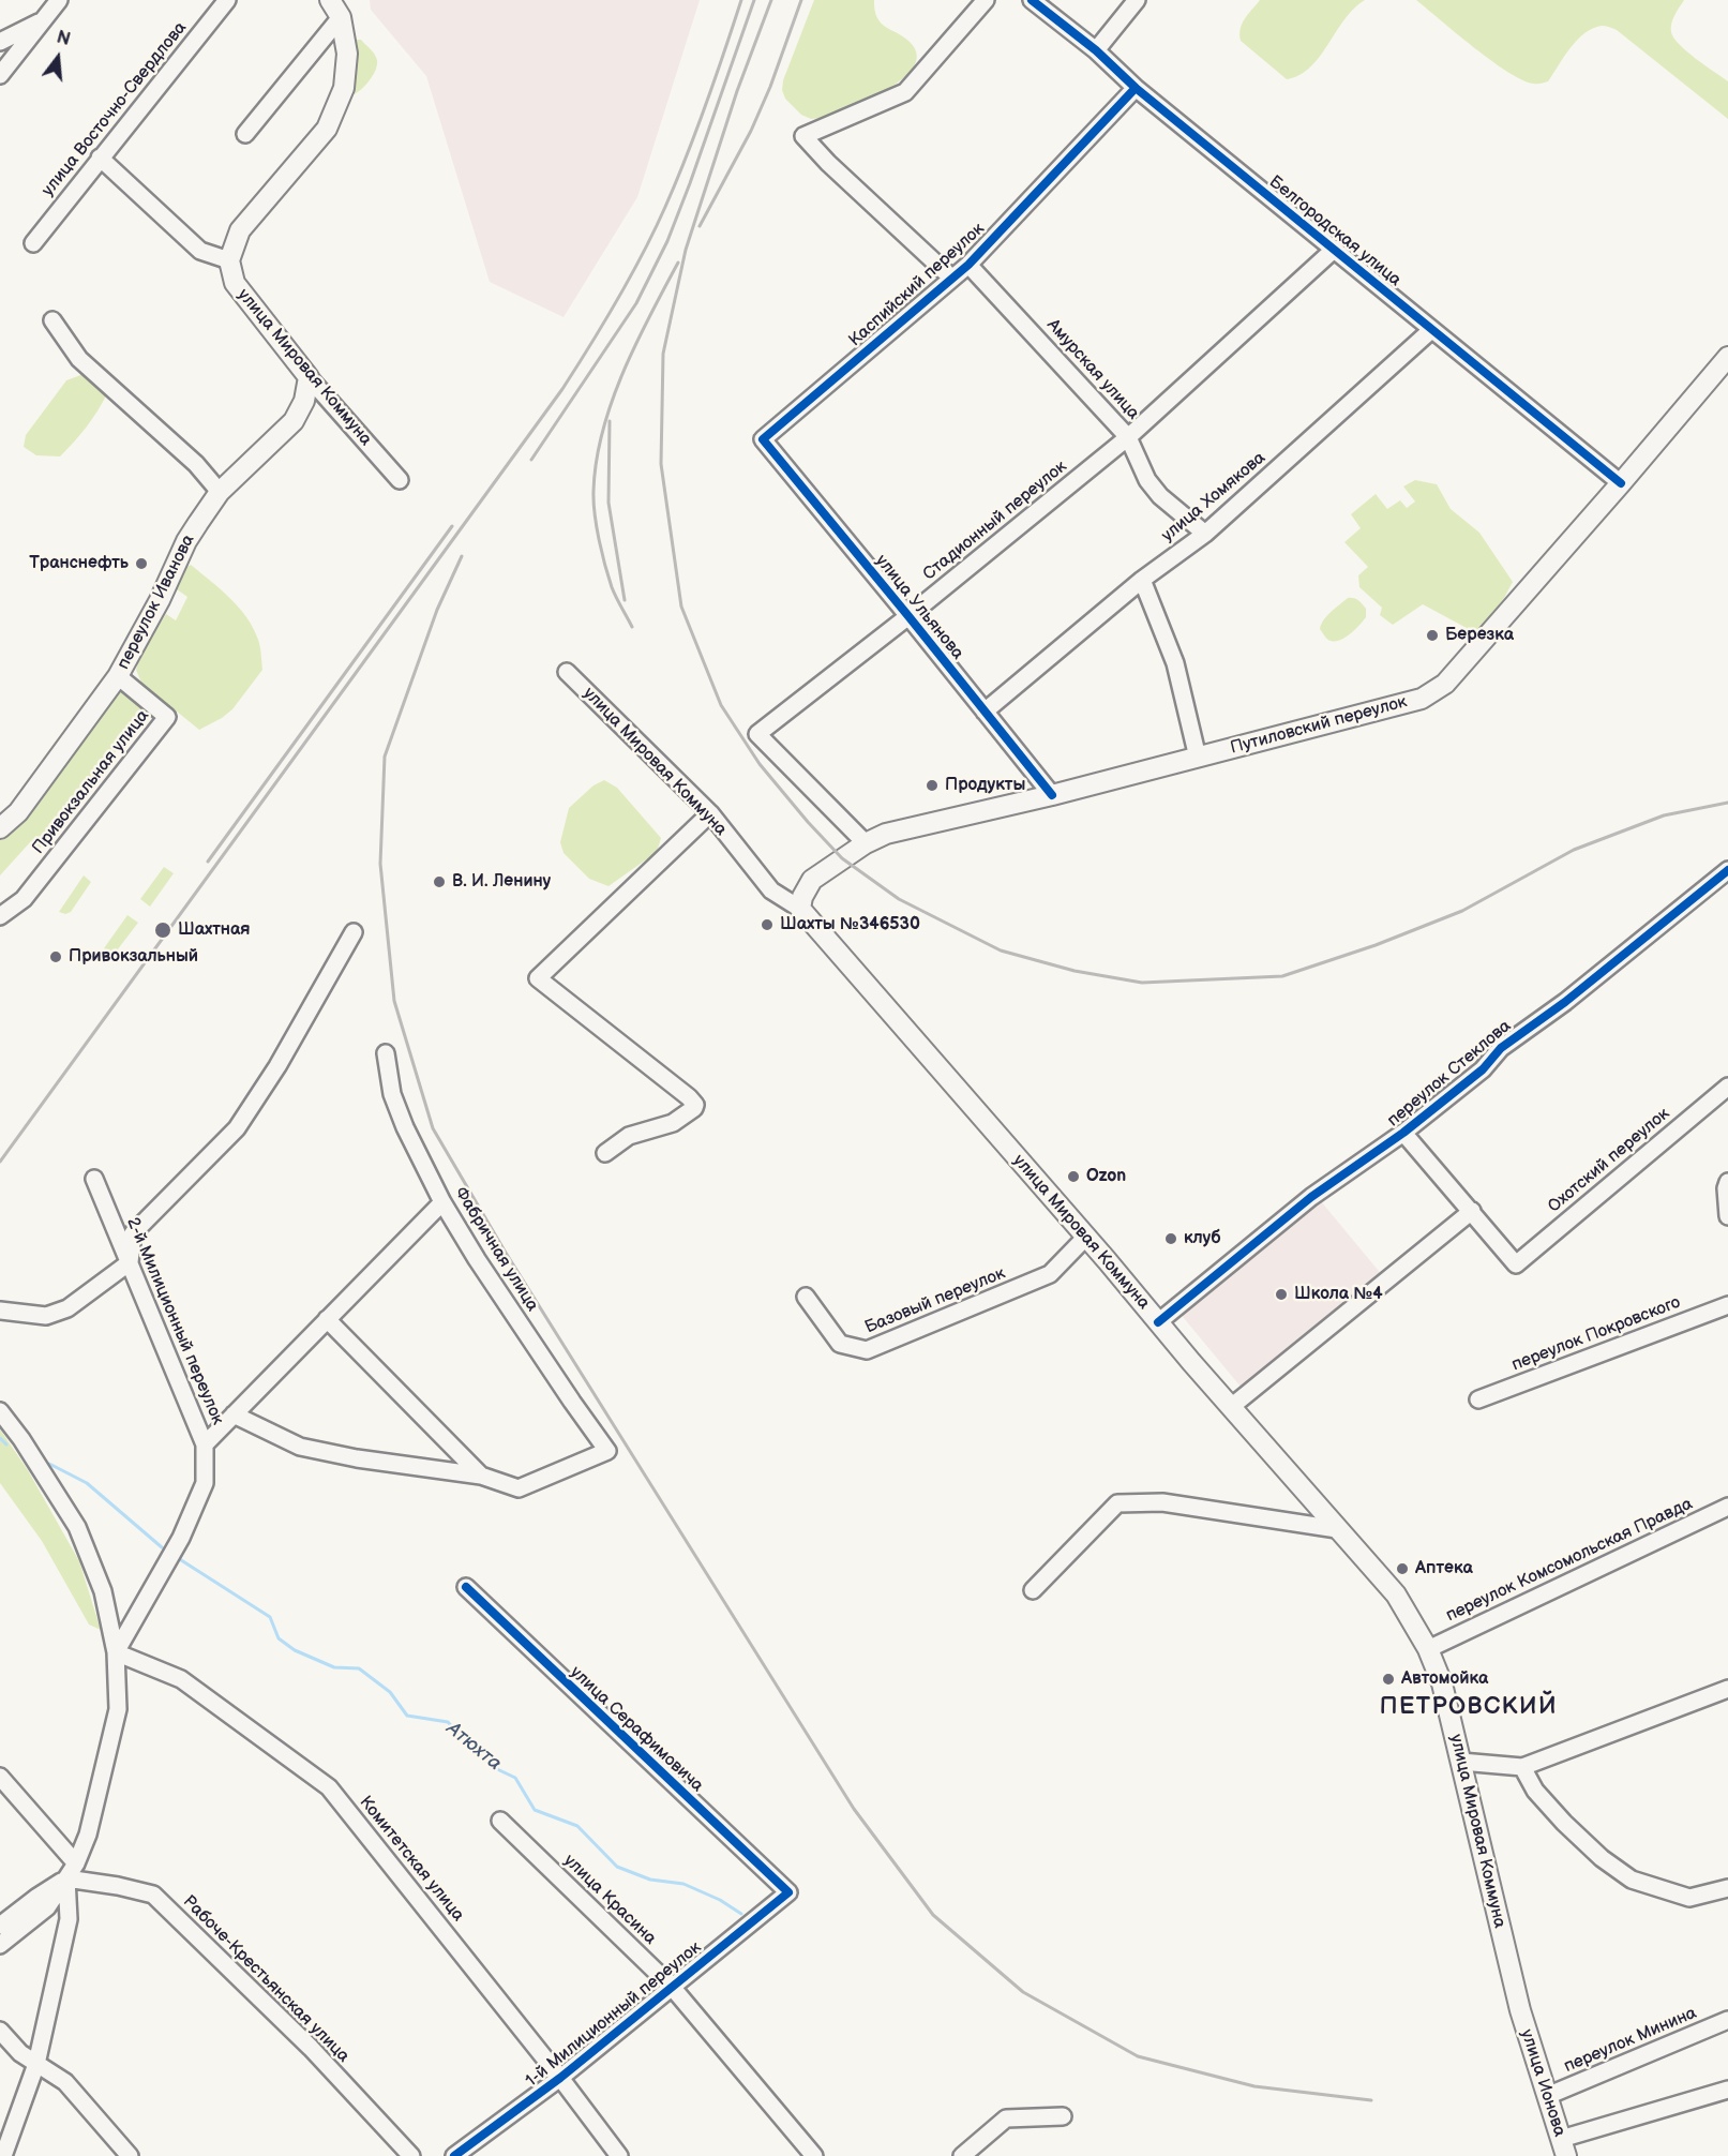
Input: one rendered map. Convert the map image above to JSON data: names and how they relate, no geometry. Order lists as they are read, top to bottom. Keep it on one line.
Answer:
{"streets":{"main road":["улица Мировая Коммуна","переулок Иванова","Путиловский переулок","улица Ионова"],"street":["улица Восточно-Свердлова","Белгородская улица","Каспийский переулок","Амурская улица","улица Хомякова","Стадионный переулок","улица Ульянова","Привокзальная улица","переулок Стеклова","Охотский переулок","Фабричная улица","Базовый переулок","2-й Милиционный переулок","переулок Покровского","переулок Комсомольская Правда","улица Серафимовича","Комитетская улица","улица Красина","Рабоче-Крестьянская улица","1-й Милиционный переулок","переулок Минина"]},"crossings":[["Белгородская улица","Каспийский переулок"],["Белгородская улица","улица Хомякова"],["Белгородская улица","Стадионный переулок"],["Белгородская улица","Путиловский переулок"],["Каспийский переулок","Амурская улица"],["Каспийский переулок","улица Ульянова"],["улица Мировая Коммуна","переулок Иванова"],["улица Мировая Коммуна","Путиловский переулок"],["улица Мировая Коммуна","переулок Стеклова"],["улица Мировая Коммуна","Базовый переулок"],["улица Мировая Коммуна","переулок Комсомольская Правда"],["улица Мировая Коммуна","улица Ионова"],["Амурская улица","улица Хомякова"],["Амурская улица","Стадионный переулок"],["улица Хомякова","улица Ульянова"],["Стадионный переулок","улица Ульянова"],["Стадионный переулок","Путиловский переулок"],["переулок Иванова","Привокзальная улица"],["улица Ульянова","Путиловский переулок"],["2-й Милиционный переулок","Комитетская улица"],["улица Серафимовича","1-й Милиционный переулок"],["Комитетская улица","1-й Милиционный переулок"],["улица Красина","1-й Милиционный переулок"],["переулок Минина","улица Ионова"]],"districts":["ПЕТРОВСКИЙ"],"water":["Атюхта"],"places":["Транснефть","Березка","Продукты","В. И. Ленину","Шахты №346530","Шахтная","Привокзальный","Ozon","клуб","Школа №4","Аптека","Автомойка"],"north":"top"}
